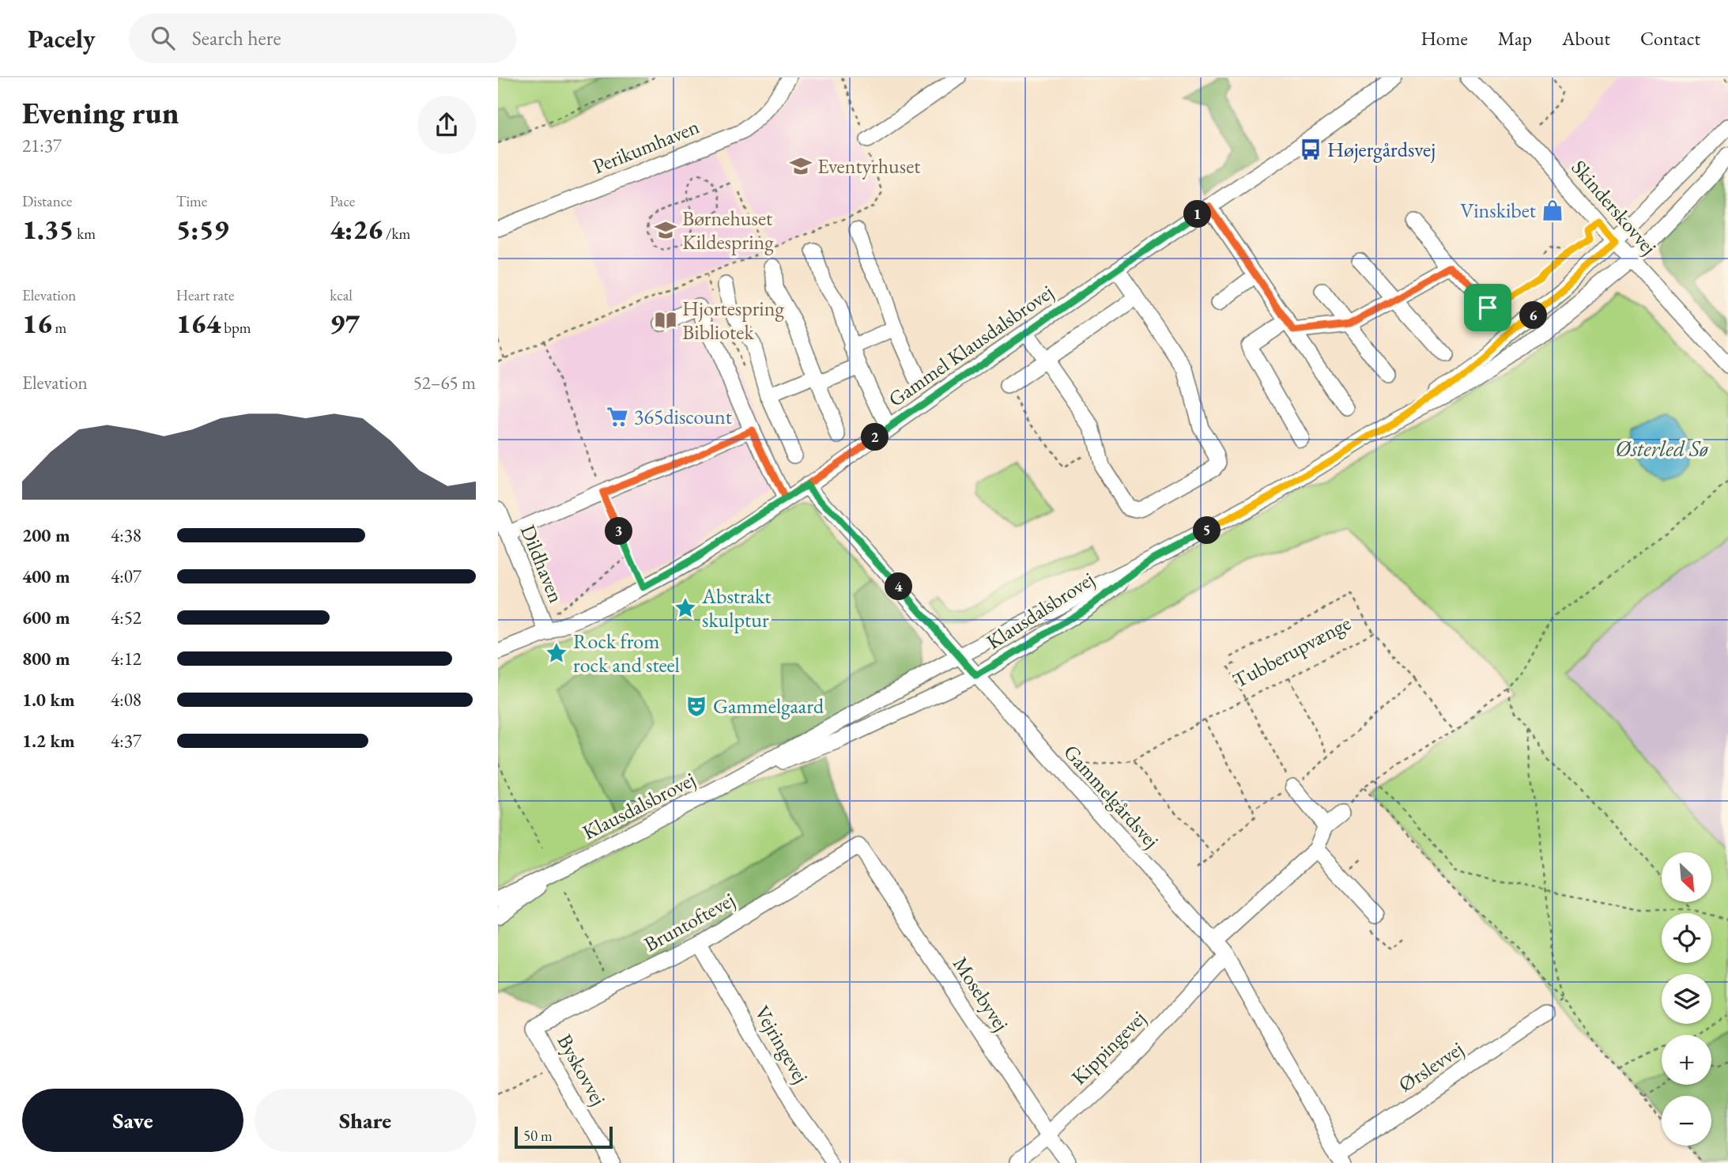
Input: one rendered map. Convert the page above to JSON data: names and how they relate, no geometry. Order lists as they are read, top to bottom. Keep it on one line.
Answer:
{"streets":{"street":["Perikumhaven","Skinderskovvej","Gammel Klausdalsbrovej","Dildhaven","Klausdalsbrovej","Gammelgårdsvej","Bruntoftevej","Mosebyvej","Vejringevej","Kippingevej","Ørslevvej","Byskovvej"],"path":["Tubberupvænge"]},"crossings":[["Skinderskovvej","Klausdalsbrovej"],["Gammel Klausdalsbrovej","Dildhaven"],["Gammel Klausdalsbrovej","Gammelgårdsvej"],["Klausdalsbrovej","Gammelgårdsvej"],["Gammelgårdsvej","Kippingevej"],["Gammelgårdsvej","Ørslevvej"],["Bruntoftevej","Mosebyvej"],["Bruntoftevej","Vejringevej"],["Bruntoftevej","Byskovvej"],["Mosebyvej","Kippingevej"]],"water":["Østerled Sø"],"places":{"bus stop":["Højergårdsvej"],"school or university":["Eventyrhuset","Børnehuset Kildespring"],"shop":["Vinskibet"],"library":["Hjortespring Bibliotek"],"supermarket":["365discount"],"place":["Abstrakt skulptur","Rock from rock and steel"],"theatre":["Gammelgaard"]},"scale_bar":"50 m","north":"bottom right","page":{"header":"Pacely","search":"Search here","nav":["Home","Map","About","Contact"],"heading":["Evening run","21:37"],"stats":[["Distance","1.35 km"],["Time","5:59"],["Pace","4:26 /km"],["Elevation","16 m"],["Heart rate","164 bpm"],["kcal","97"]],"pins":["1","6","2","5","3","4"],"chart":["Elevation","52–65 m"],"list":[{"name":"200 m","note":"4:38"},{"name":"400 m","note":"4:07"},{"name":"600 m","note":"4:52"},{"name":"800 m","note":"4:12"},{"name":"1.0 km","note":"4:08"},{"name":"1.2 km","note":"4:37"}],"map_buttons":["+","−"],"buttons":["Save","Share"],"scale":"50 m"}}
